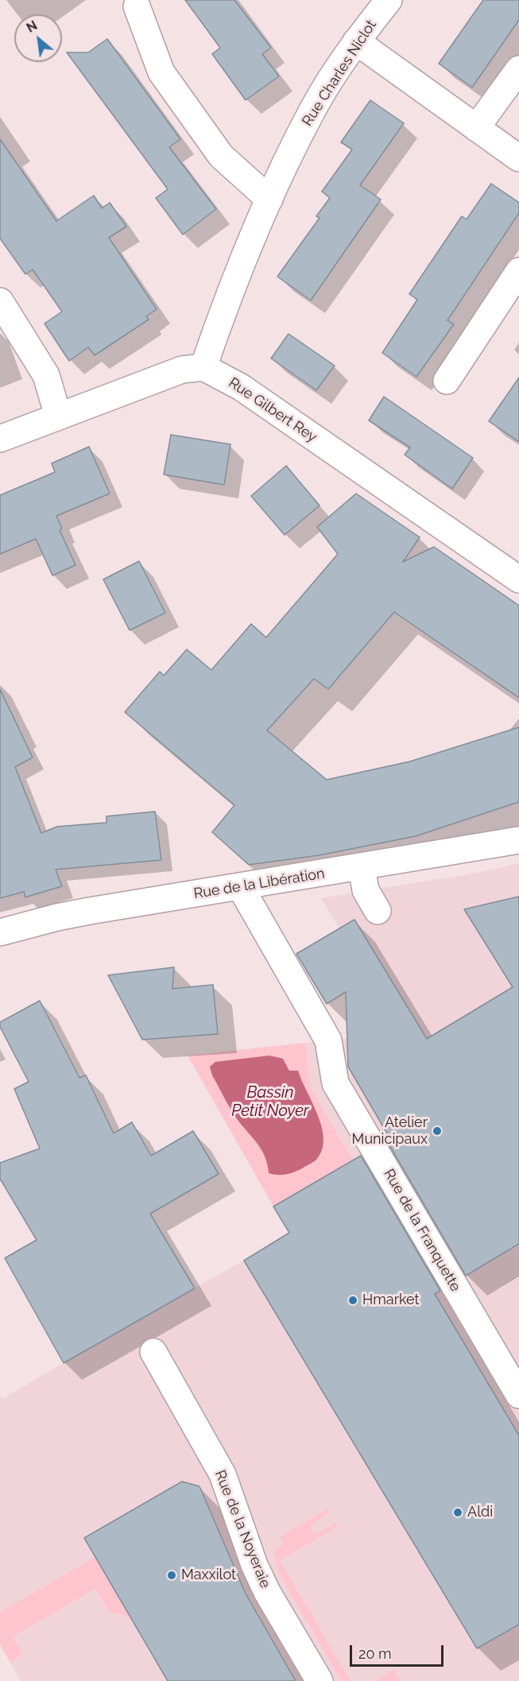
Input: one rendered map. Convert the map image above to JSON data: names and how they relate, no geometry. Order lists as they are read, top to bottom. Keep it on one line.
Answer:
{"streets":{"street":["Rue Charles Niclot","Rue Gilbert Rey","Rue de la Libération","Rue de la Franquette","Rue de la Noyeraie"]},"crossings":[["Rue Charles Niclot","Rue Gilbert Rey"],["Rue de la Libération","Rue de la Franquette"]],"water":["Bassin Petit Noyer"],"places":["Atelier Municipaux","Hmarket","Aldi","Maxxilot"],"scale_bar":"20 m","north":"top left"}
